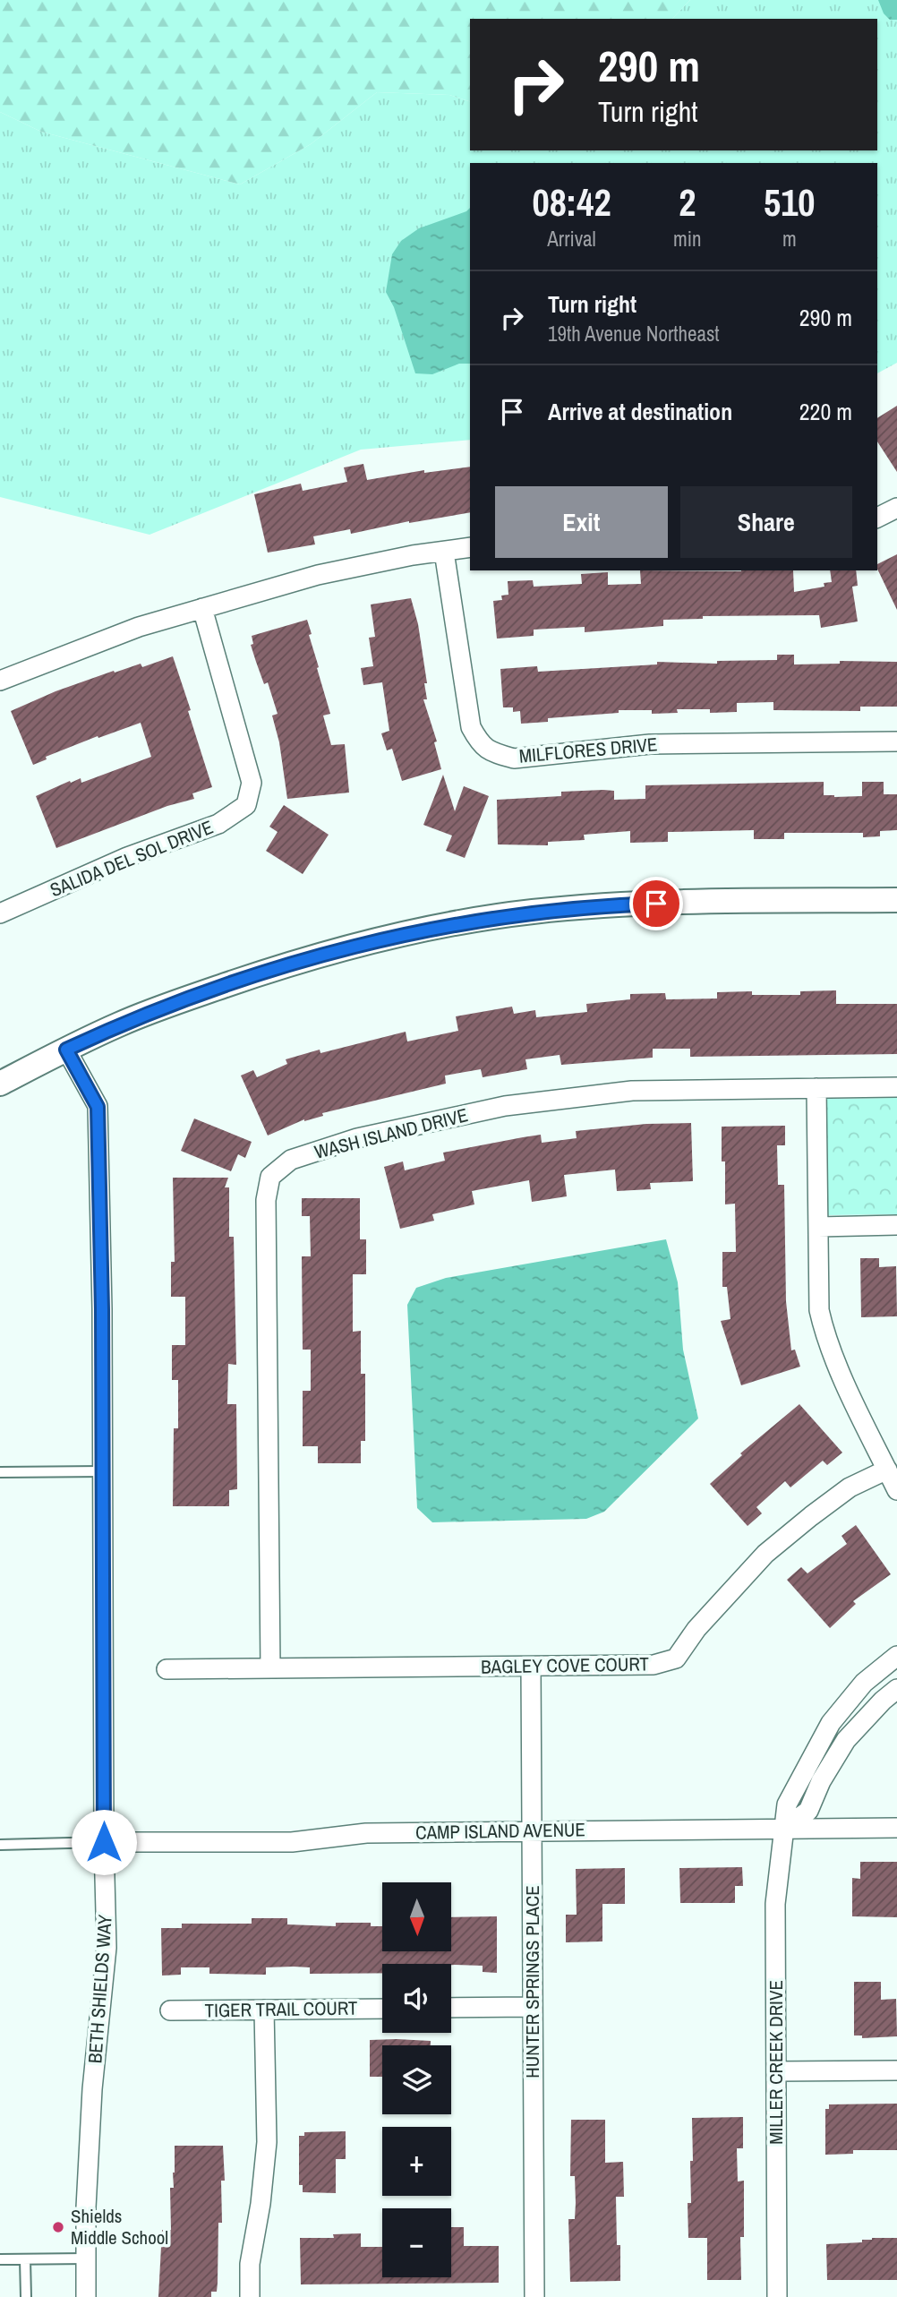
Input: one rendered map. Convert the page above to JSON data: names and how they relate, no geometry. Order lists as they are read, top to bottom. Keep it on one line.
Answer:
{"streets":{"street":["MILFLORES DRIVE","SALIDA DEL SOL DRIVE","WASH ISLAND DRIVE","BAGLEY COVE COURT","CAMP ISLAND AVENUE","HUNTER SPRINGS PLACE","BETH SHIELDS WAY","TIGER TRAIL COURT","MILLER CREEK DRIVE"]},"crossings":[["WASH ISLAND DRIVE","BAGLEY COVE COURT"],["BAGLEY COVE COURT","HUNTER SPRINGS PLACE"],["CAMP ISLAND AVENUE","HUNTER SPRINGS PLACE"],["CAMP ISLAND AVENUE","BETH SHIELDS WAY"],["CAMP ISLAND AVENUE","MILLER CREEK DRIVE"]],"places":["Shields Middle School"],"north":"bottom","page":{"turn":["290 m","Turn right"],"eta":["08:42","Arrival","2","min","510","m"],"list":[{"name":"Turn right","note":"19th Avenue Northeast","value":"290 m"},{"name":"Arrive at destination","value":"220 m"}],"buttons":["Exit","Share"],"map_buttons":["+","−"]}}
